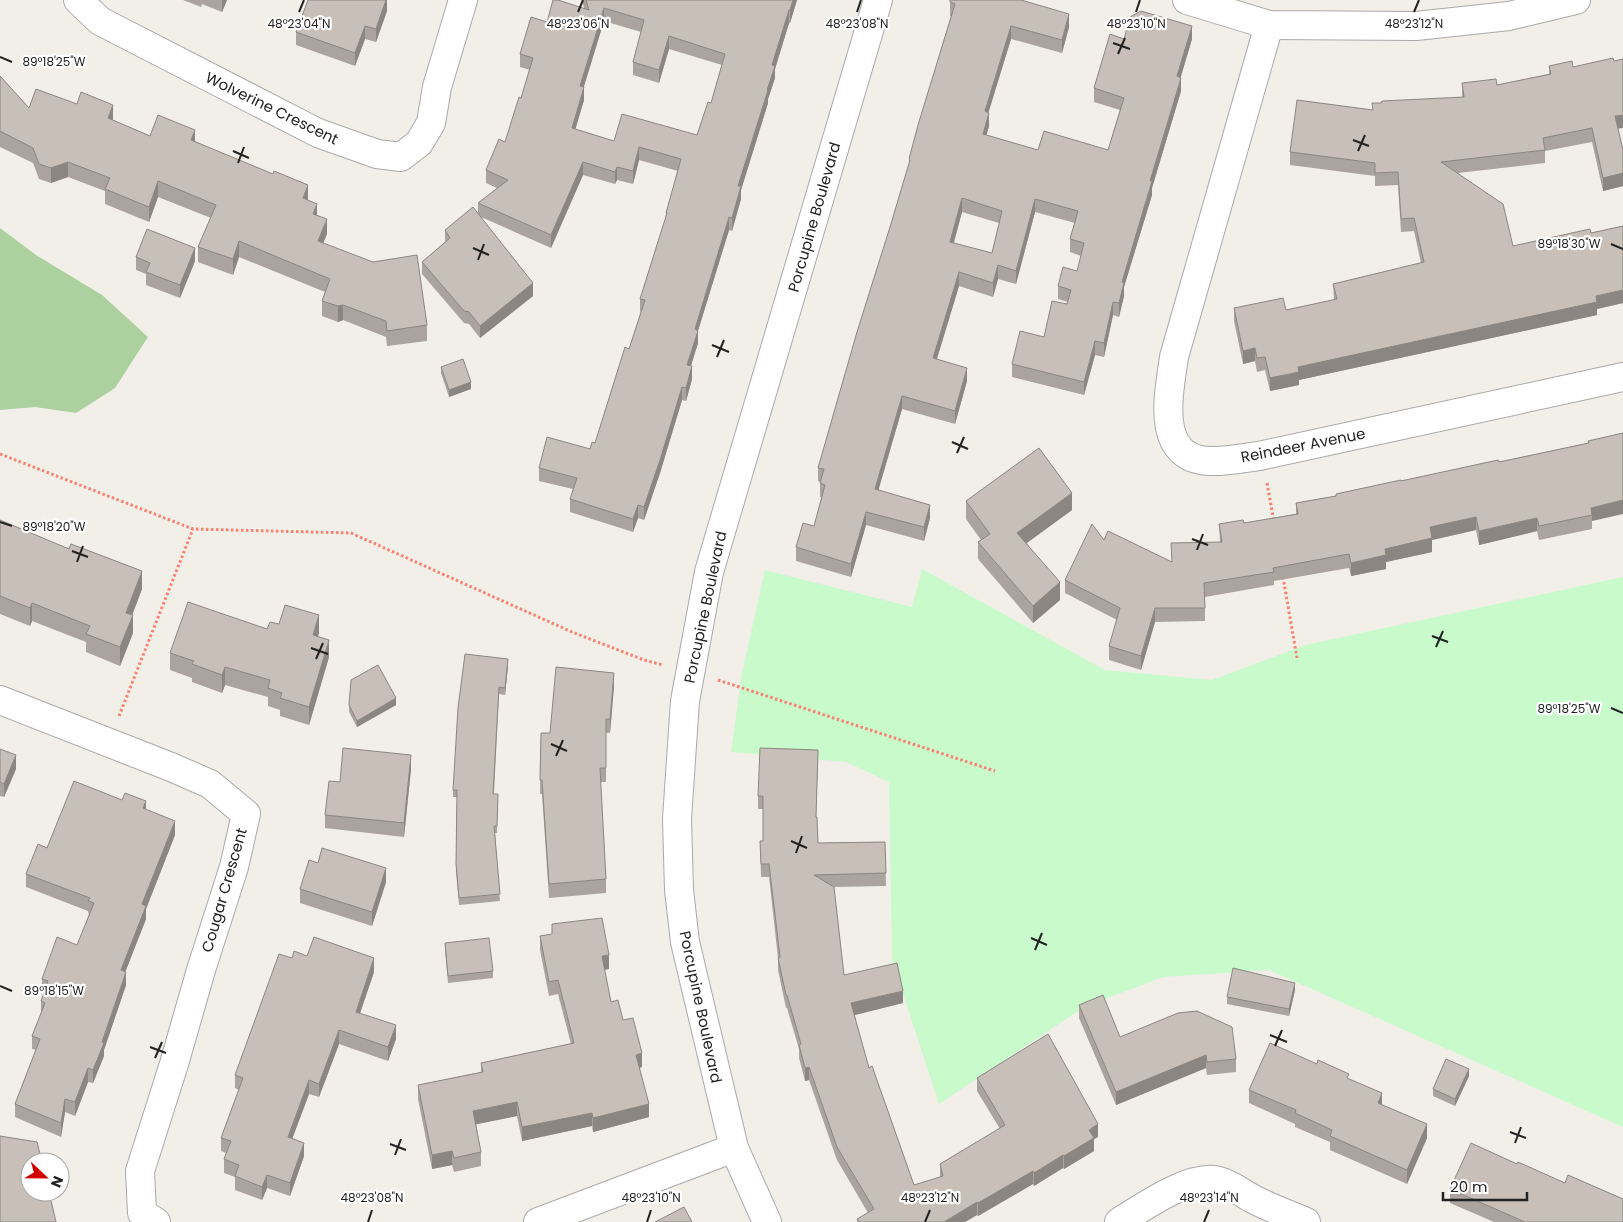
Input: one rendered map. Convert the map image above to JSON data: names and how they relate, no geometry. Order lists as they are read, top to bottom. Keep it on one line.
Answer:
{"streets":{"street":["Wolverine Crescent","Porcupine Boulevard","Reindeer Avenue","Cougar Crescent"]},"scale_bar":"20 m","north":"right","coordinates":["48°23'04\"N","48°23'06\"N","48°23'08\"N","48°23'10\"N","48°23'12\"N","89°18'25\"W","89°18'30\"W","89°18'20\"W","89°18'15\"W","48°23'14\"N"]}
